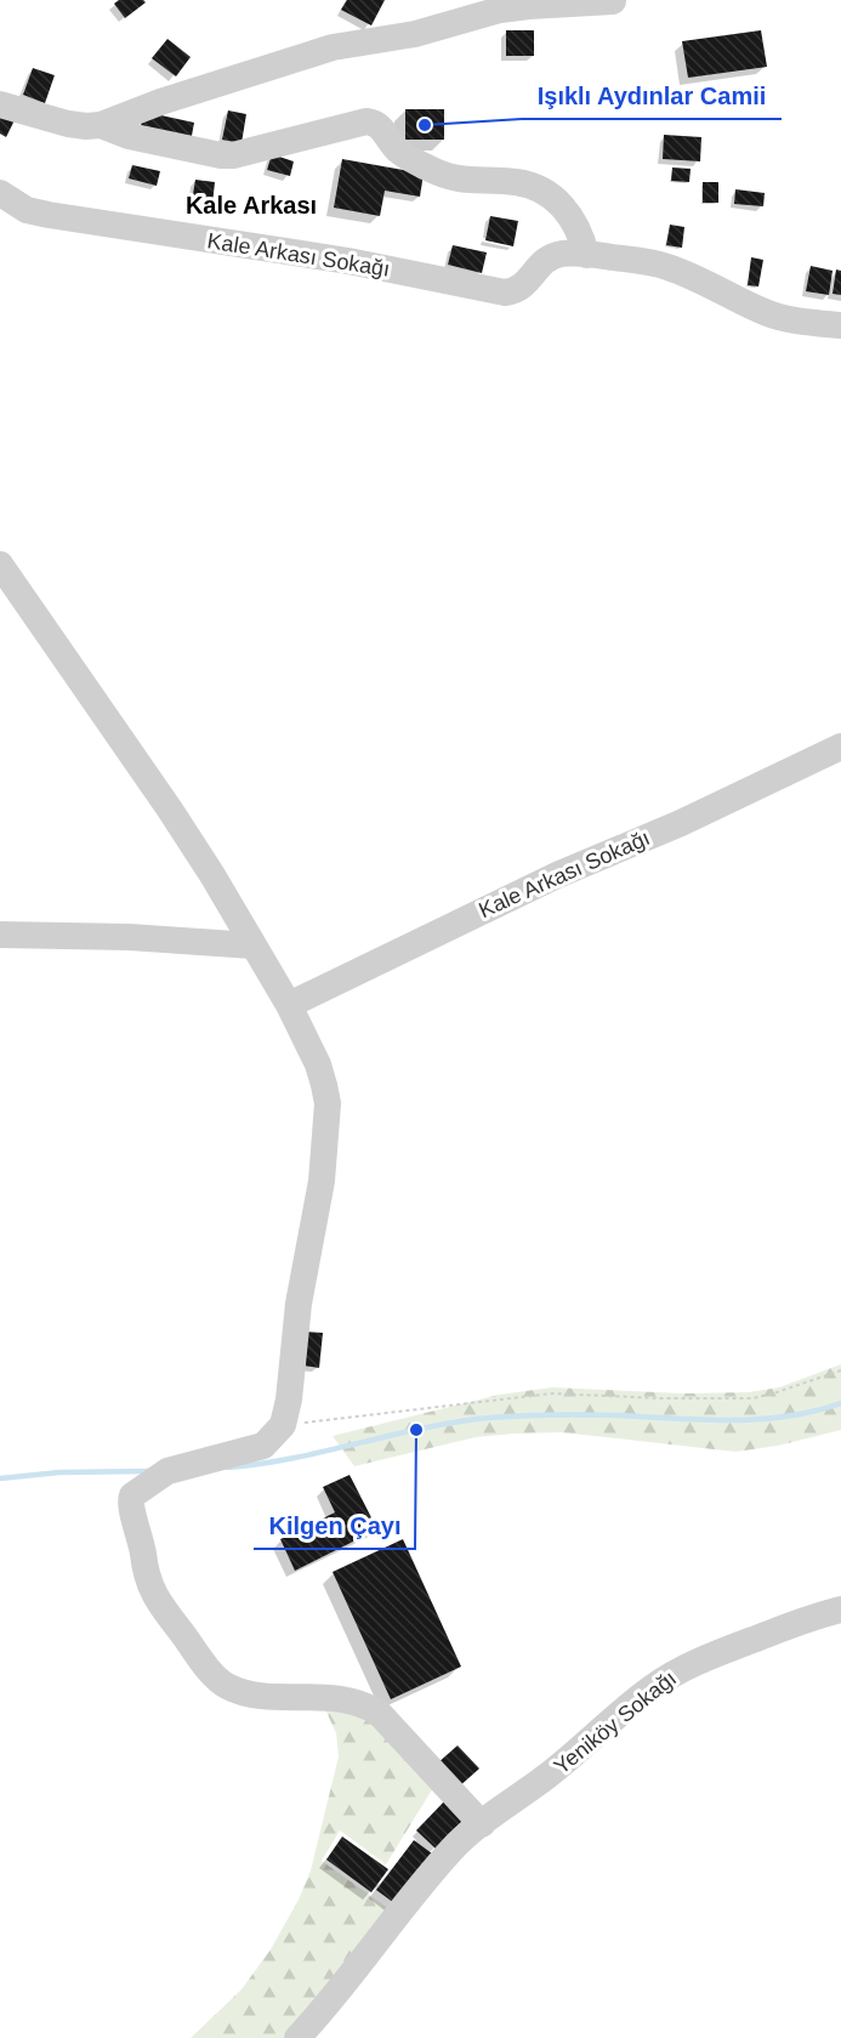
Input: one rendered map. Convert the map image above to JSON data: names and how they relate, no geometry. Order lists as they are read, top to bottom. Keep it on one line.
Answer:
{"streets":{"street":["Kale Arkası Sokağı","Yeniköy Sokağı"]},"districts":["Kale Arkası"],"places":["Işıklı Aydınlar Camii","Kilgen Çayı"]}
